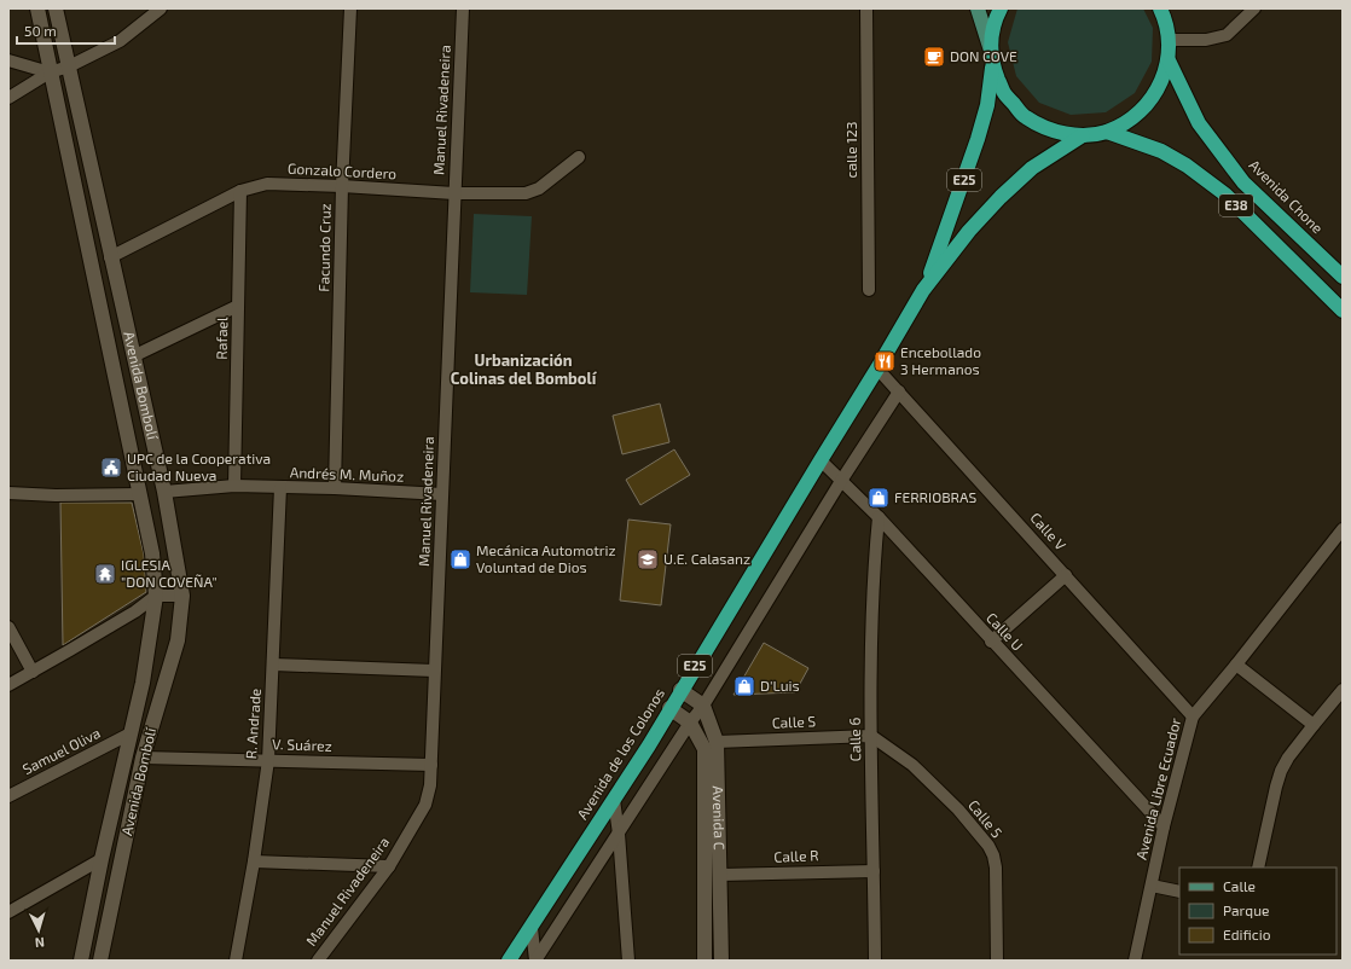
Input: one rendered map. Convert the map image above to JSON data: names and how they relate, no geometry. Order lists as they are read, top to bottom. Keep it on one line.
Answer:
{"streets":{"highway":["E25","Avenida Chone","E38","Avenida de los Colonos"],"street":["Manuel Rivadeneira","calle 123","Gonzalo Cordero","Facundo Cruz","Rafael","Avenida Bombolí","Andrés M. Muñoz","Calle V","Calle U","Calle S","R. Andrade","Calle 6","V. Suárez","Samuel Oliva","Avenida Libre Ecuador","Avenida C","Calle 5","Calle R"]},"crossings":[["Manuel Rivadeneira","Gonzalo Cordero"],["Manuel Rivadeneira","Andrés M. Muñoz"],["Manuel Rivadeneira","V. Suárez"],["Gonzalo Cordero","Facundo Cruz"],["Gonzalo Cordero","Rafael"],["Gonzalo Cordero","Avenida Bombolí"],["E25","Avenida Chone"],["E25","E38"],["E25","Avenida de los Colonos"],["Facundo Cruz","Andrés M. Muñoz"],["Rafael","Andrés M. Muñoz"],["Avenida Bombolí","Andrés M. Muñoz"],["Avenida Bombolí","V. Suárez"],["Avenida Bombolí","Samuel Oliva"],["Andrés M. Muñoz","R. Andrade"],["Calle V","Avenida de los Colonos"],["Calle V","Avenida Libre Ecuador"],["Calle U","Calle 6"],["Calle U","Avenida de los Colonos"],["Calle U","Avenida Libre Ecuador"],["Calle S","Calle 6"],["Calle S","Avenida C"],["Calle S","Calle 5"],["R. Andrade","V. Suárez"],["Calle 6","Calle 5"],["Calle 6","Calle R"],["Avenida de los Colonos","Avenida C"],["Avenida C","Calle R"]],"districts":["Urbanización Colinas del Bombolí"],"places":{"cafe":["DON COVE"],"restaurant":["Encebollado 3 Hermanos"],"public building":["UPC de la Cooperativa Ciudad Nueva"],"shop":["FERRIOBRAS","Mecánica Automotriz Voluntad de Dios","D'Luis"],"school or university":["U.E. Calasanz"],"temple":["IGLESIA \"DON COVEÑA\""]},"legend":["Calle","Parque","Edificio"],"scale_bar":"50 m","north":"bottom"}
